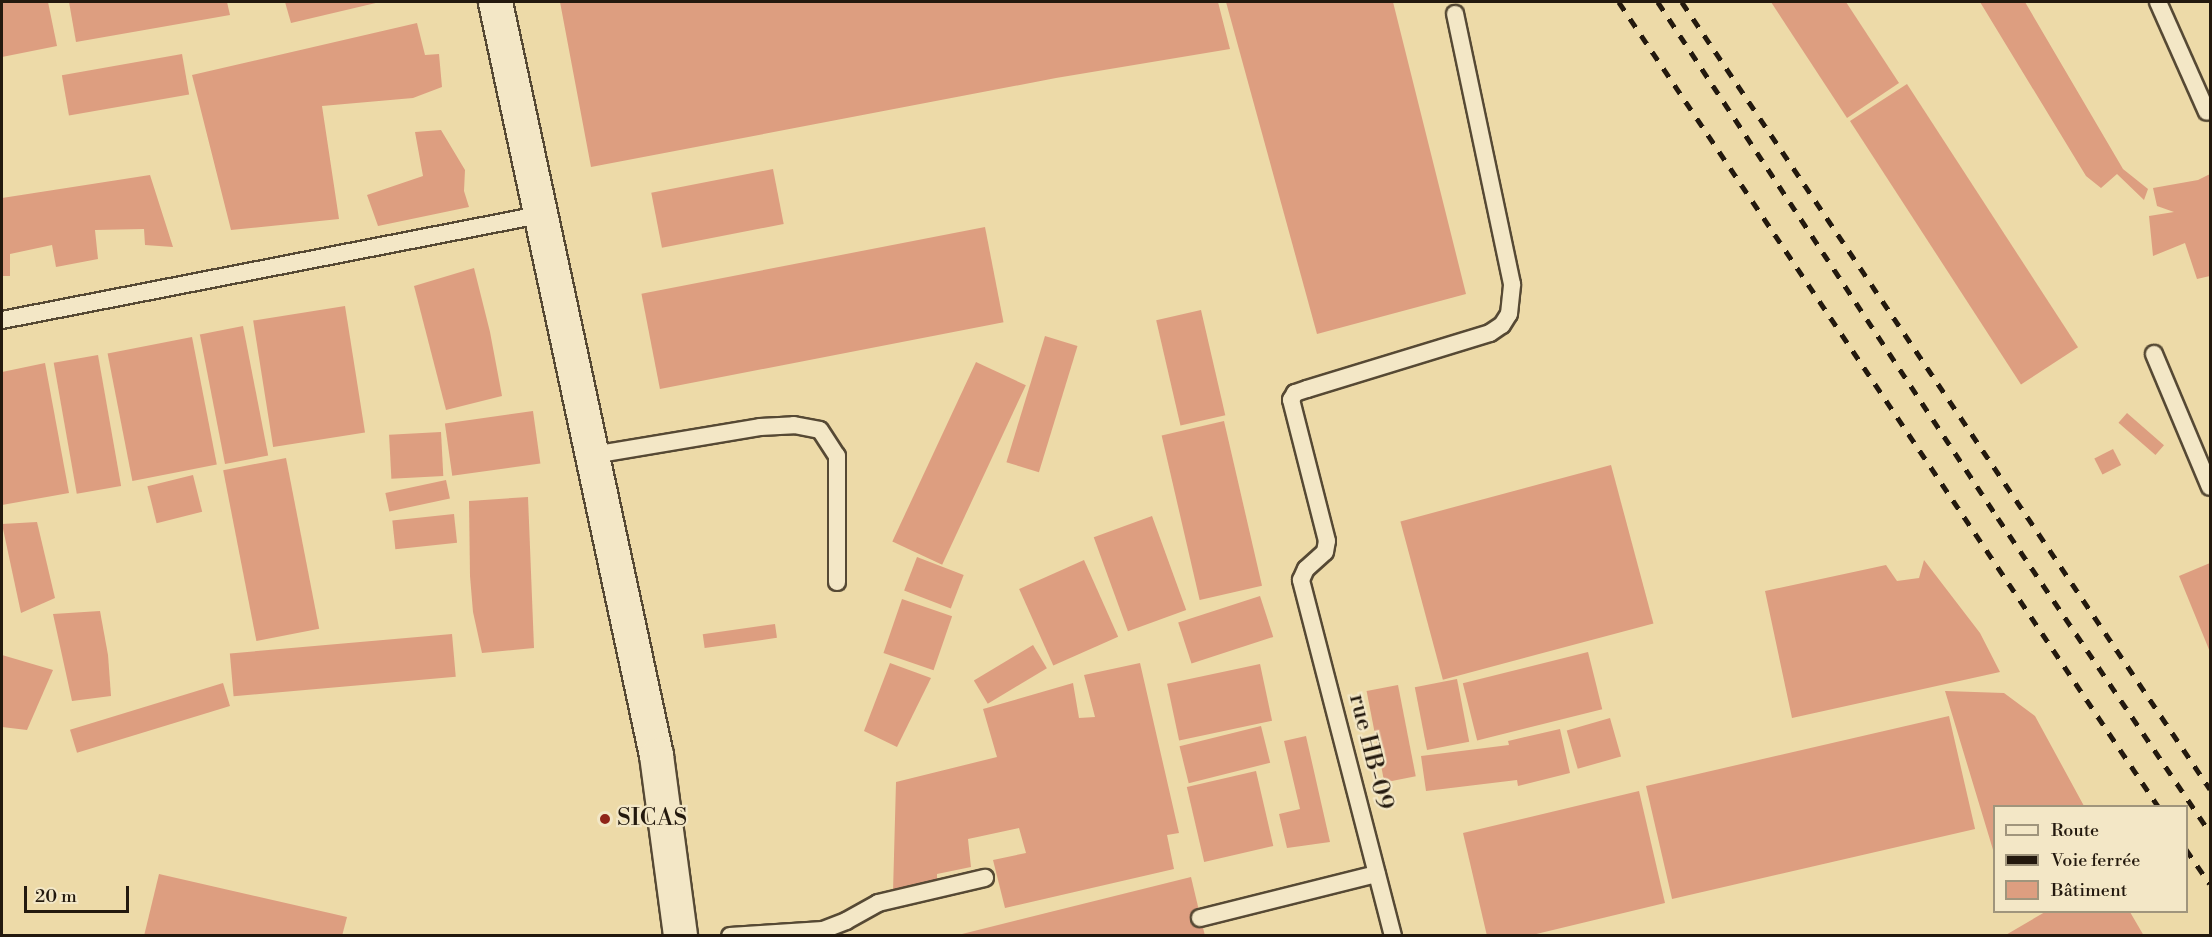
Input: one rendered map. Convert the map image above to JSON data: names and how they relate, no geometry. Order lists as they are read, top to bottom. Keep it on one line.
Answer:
{"streets":{"lane":["rue HB-09"]},"places":["SICAS"],"legend":["Route","Voie ferrée","Bâtiment"],"scale_bar":"20 m"}
